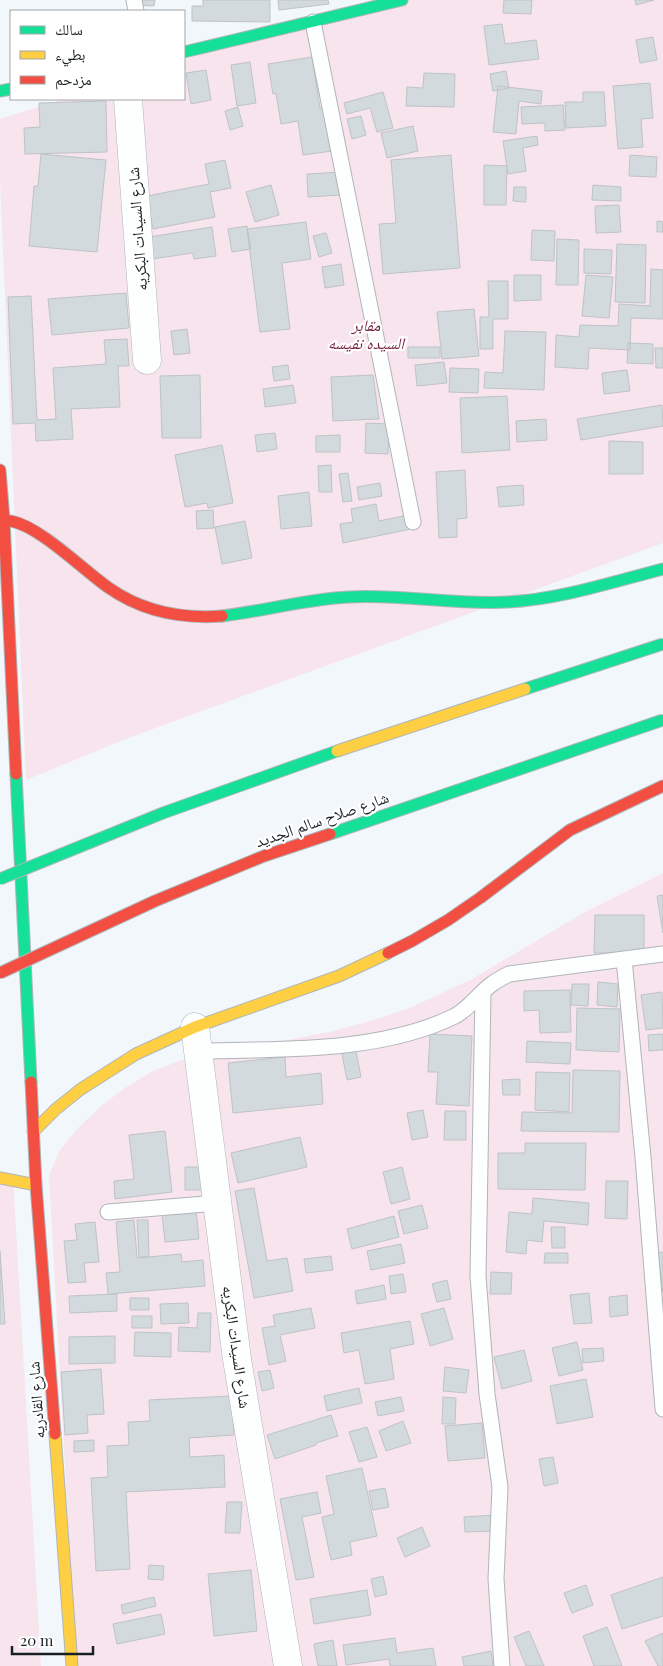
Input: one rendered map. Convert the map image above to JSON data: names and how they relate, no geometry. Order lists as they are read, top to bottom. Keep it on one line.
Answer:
{"streets":{"main road":["شارع صلاح سالم الجديد","شارع القادريه"],"street":["شارع السيدات البكريه"]},"parks":["مقابر السيده نفيسه"],"legend":["سالك","بطيء","مزدحم"],"scale_bar":"20 m"}
